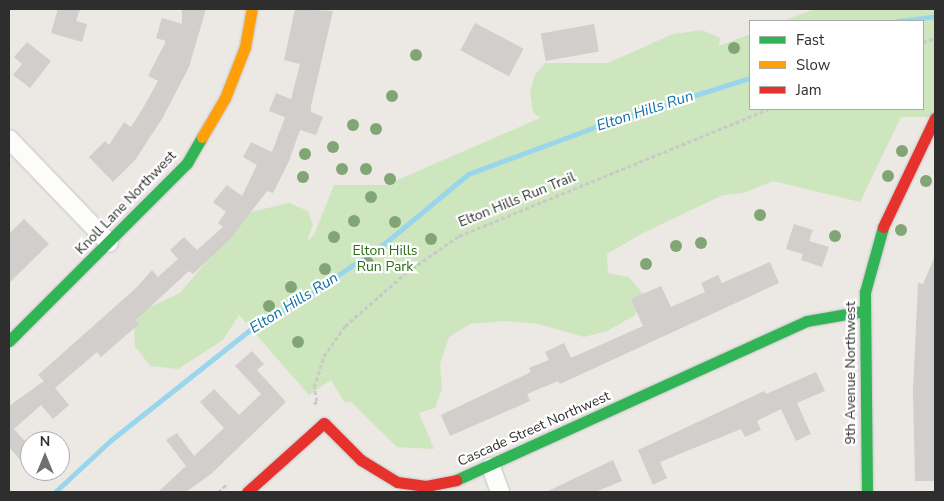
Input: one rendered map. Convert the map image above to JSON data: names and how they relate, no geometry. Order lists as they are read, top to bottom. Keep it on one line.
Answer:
{"streets":{"street":["Knoll Lane Northwest","9th Avenue Northwest","Cascade Street Northwest"],"path":["Elton Hills Run Trail"]},"crossings":[["9th Avenue Northwest","Cascade Street Northwest"]],"water":["Elton Hills Run"],"parks":["Elton Hills Run Park"],"legend":["Fast","Slow","Jam"],"north":"top"}
